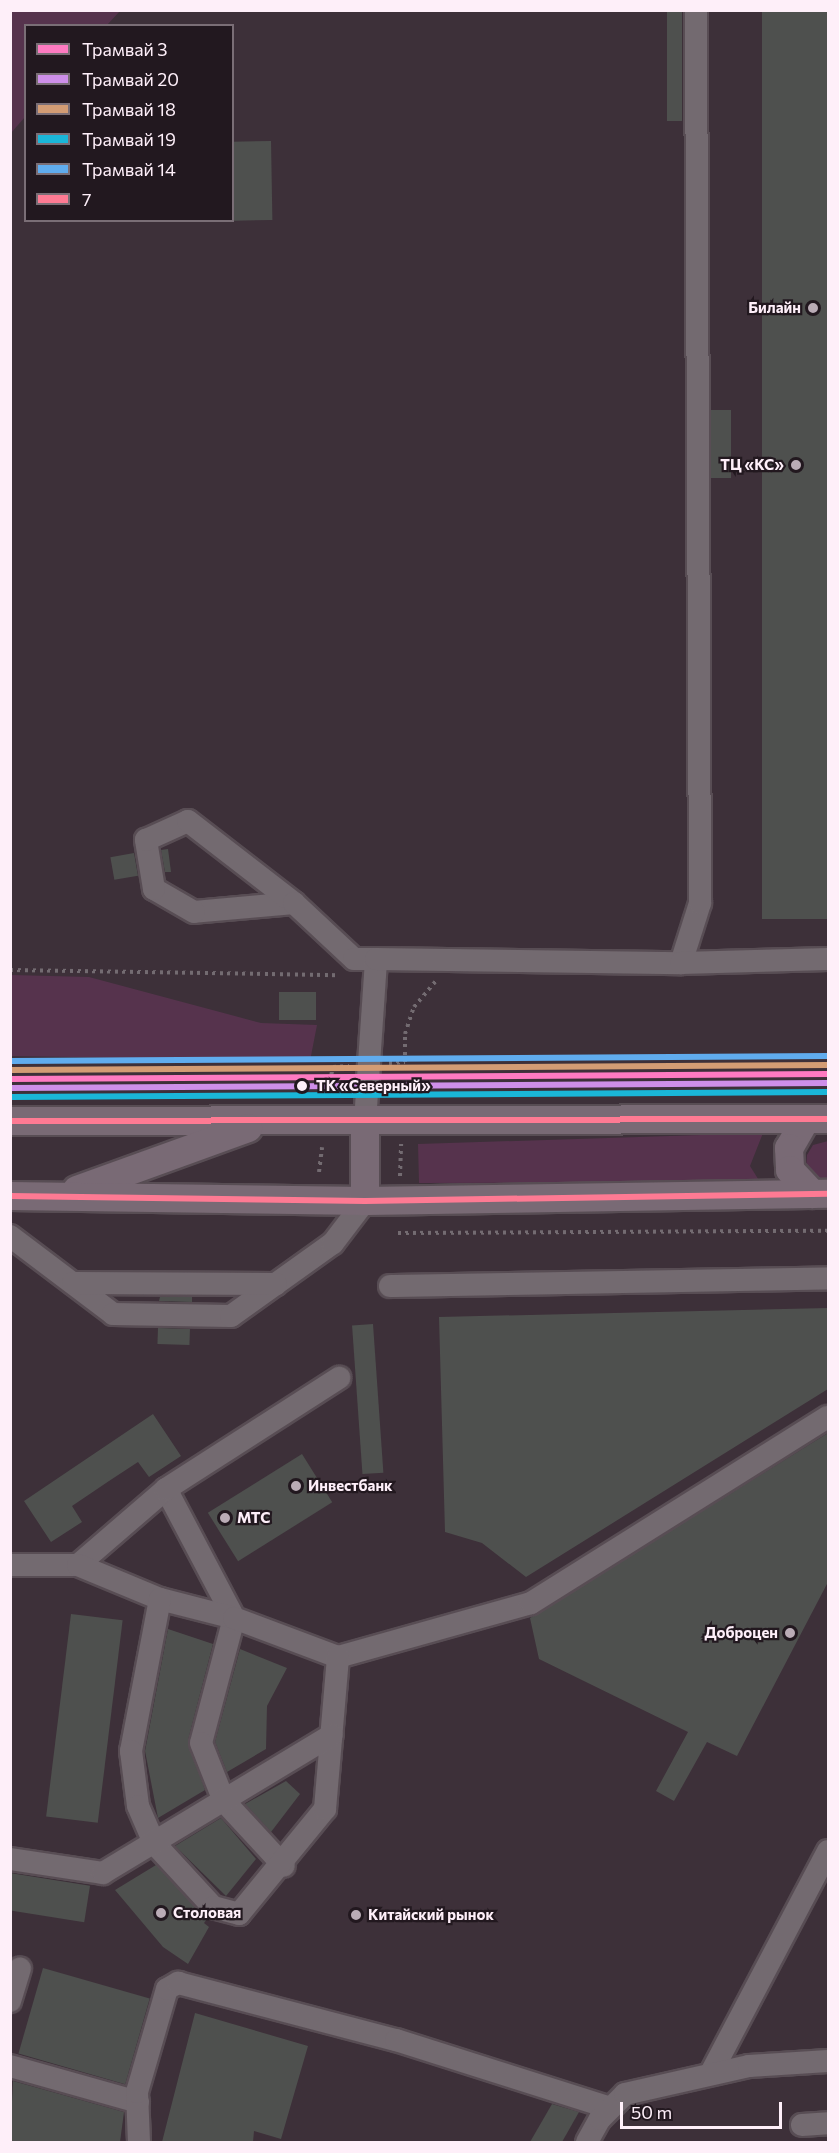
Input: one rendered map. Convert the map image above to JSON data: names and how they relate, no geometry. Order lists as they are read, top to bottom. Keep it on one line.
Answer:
{"places":["Билайн","ТЦ «КС»","ТК «Северный»","Инвестбанк","МТС","Доброцен","Столовая","Китайский рынок"],"lines":["tram line 14","tram line 18","tram line 3","tram line 20","tram line 19","transit line 7"],"legend":["Трамвай 3","Трамвай 20","Трамвай 18","Трамвай 19","Трамвай 14","7"],"scale_bar":"50 m"}
